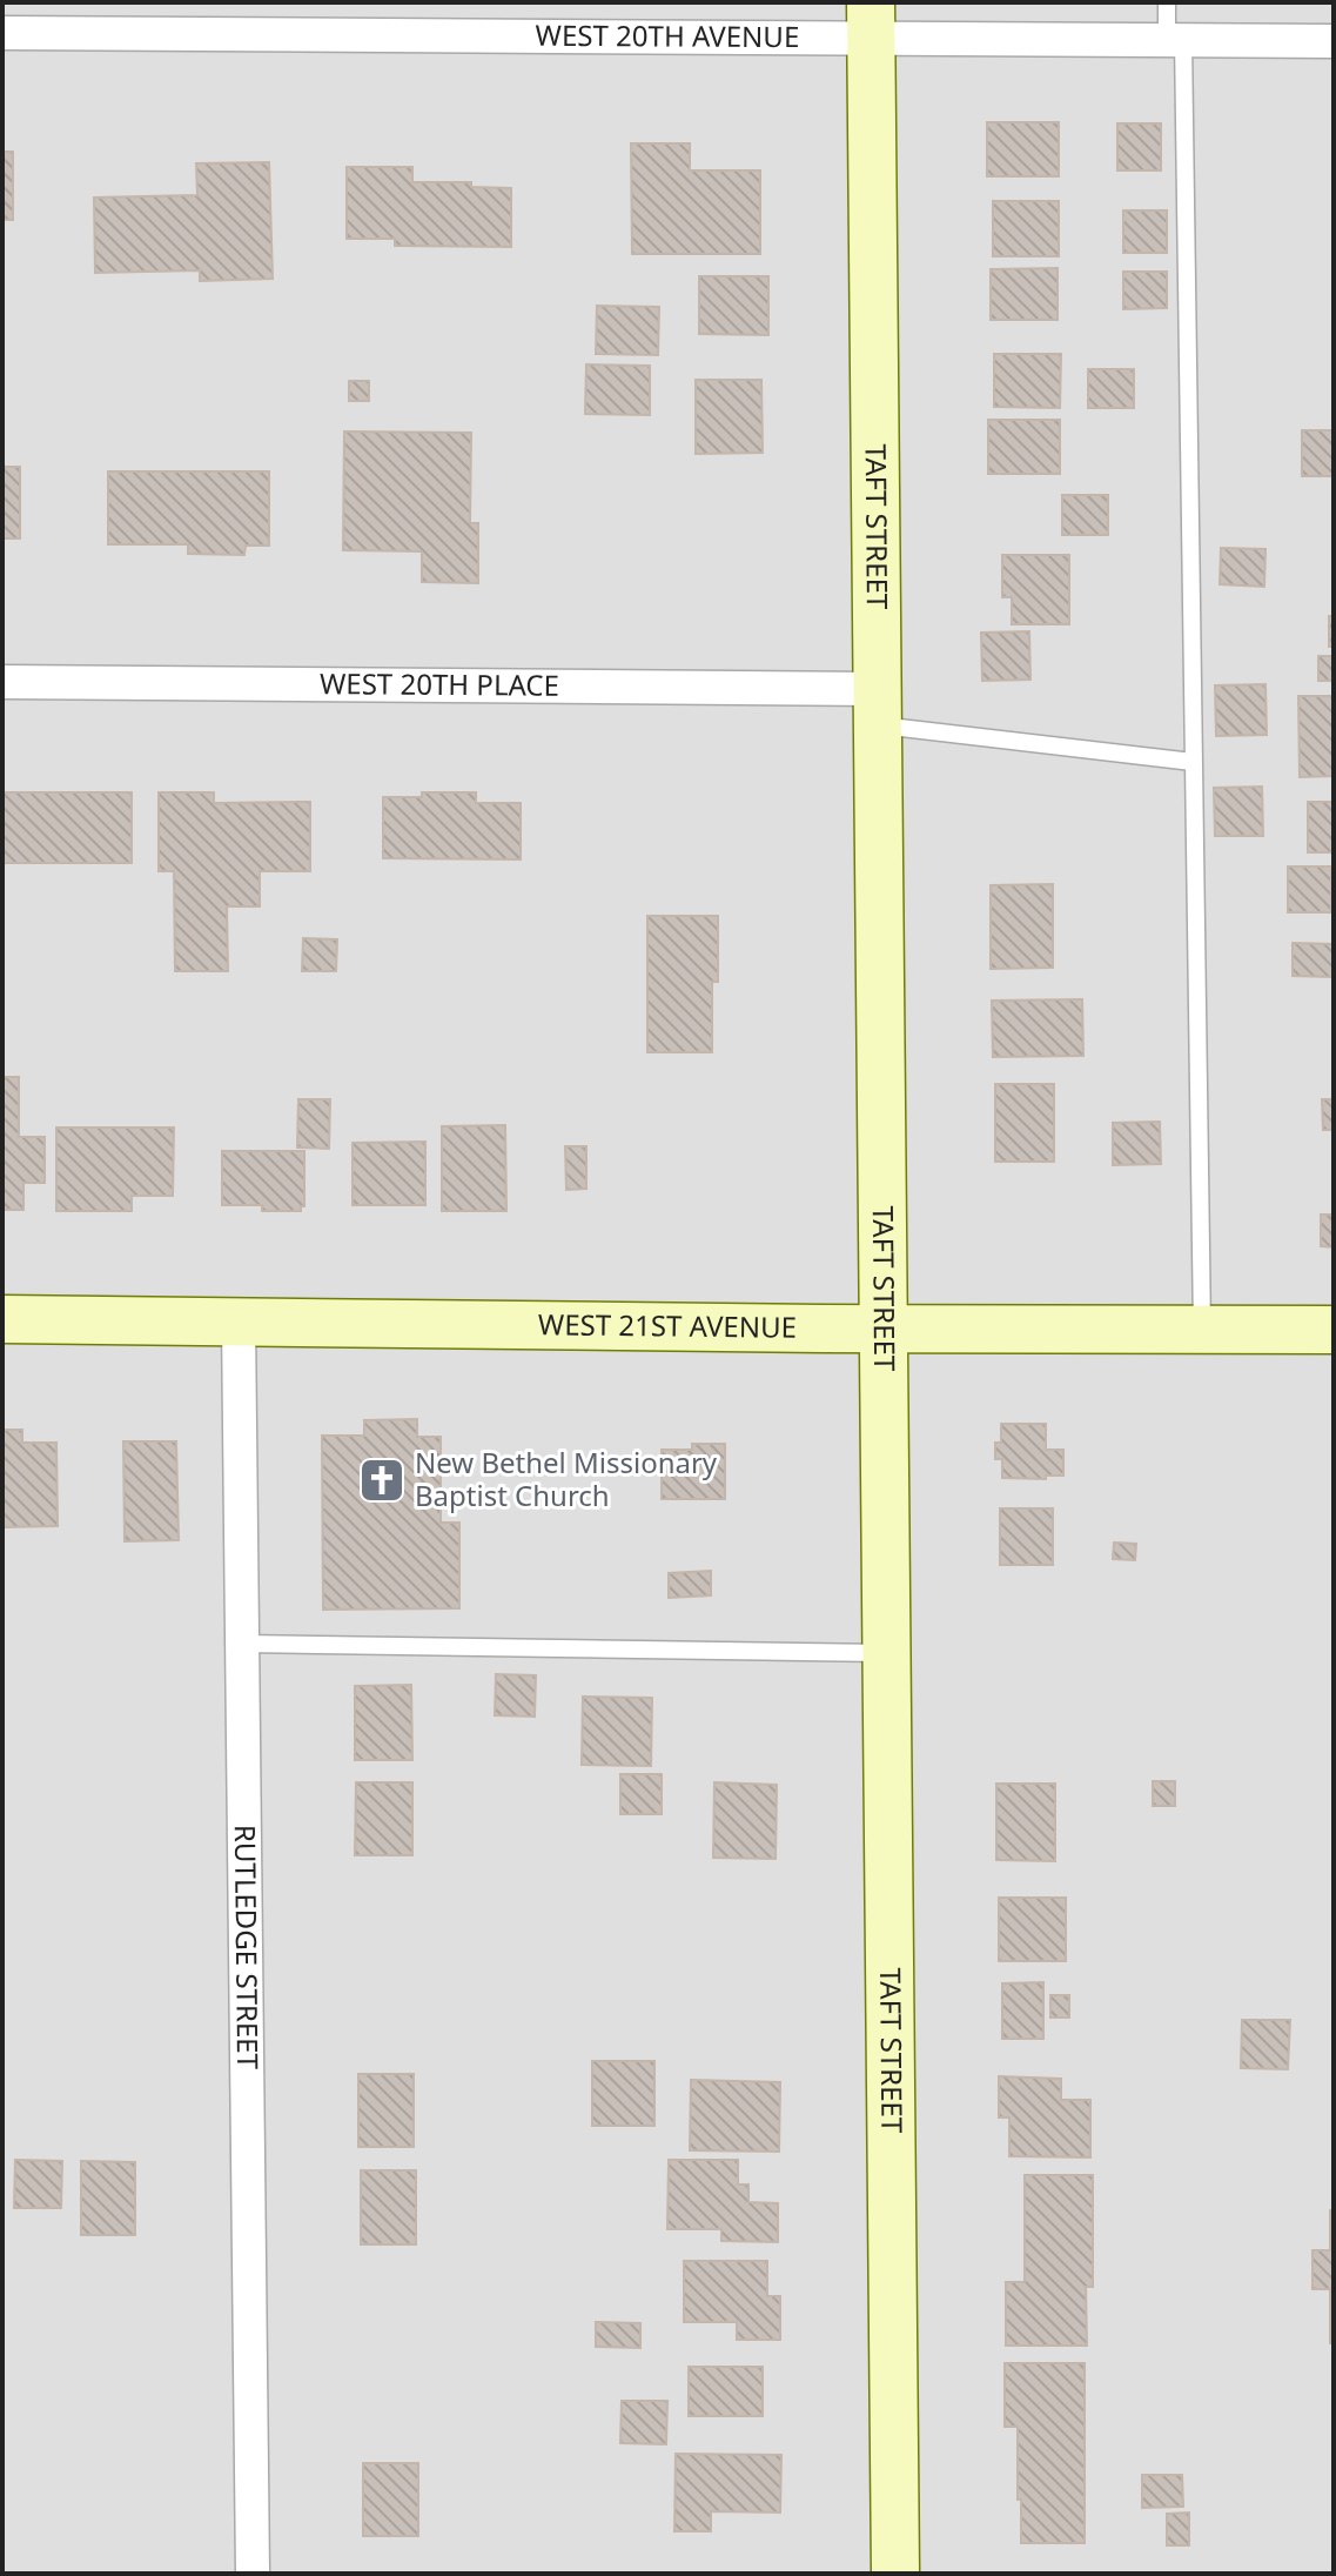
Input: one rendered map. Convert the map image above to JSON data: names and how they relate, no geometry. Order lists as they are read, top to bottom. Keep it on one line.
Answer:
{"streets":{"street":["WEST 20TH AVENUE","TAFT STREET","WEST 20TH PLACE","WEST 21ST AVENUE","RUTLEDGE STREET"]},"crossings":[["WEST 20TH AVENUE","TAFT STREET"],["TAFT STREET","WEST 20TH PLACE"],["TAFT STREET","WEST 21ST AVENUE"],["WEST 21ST AVENUE","RUTLEDGE STREET"]],"places":{"church":["New Bethel Missionary Baptist Church"]}}
